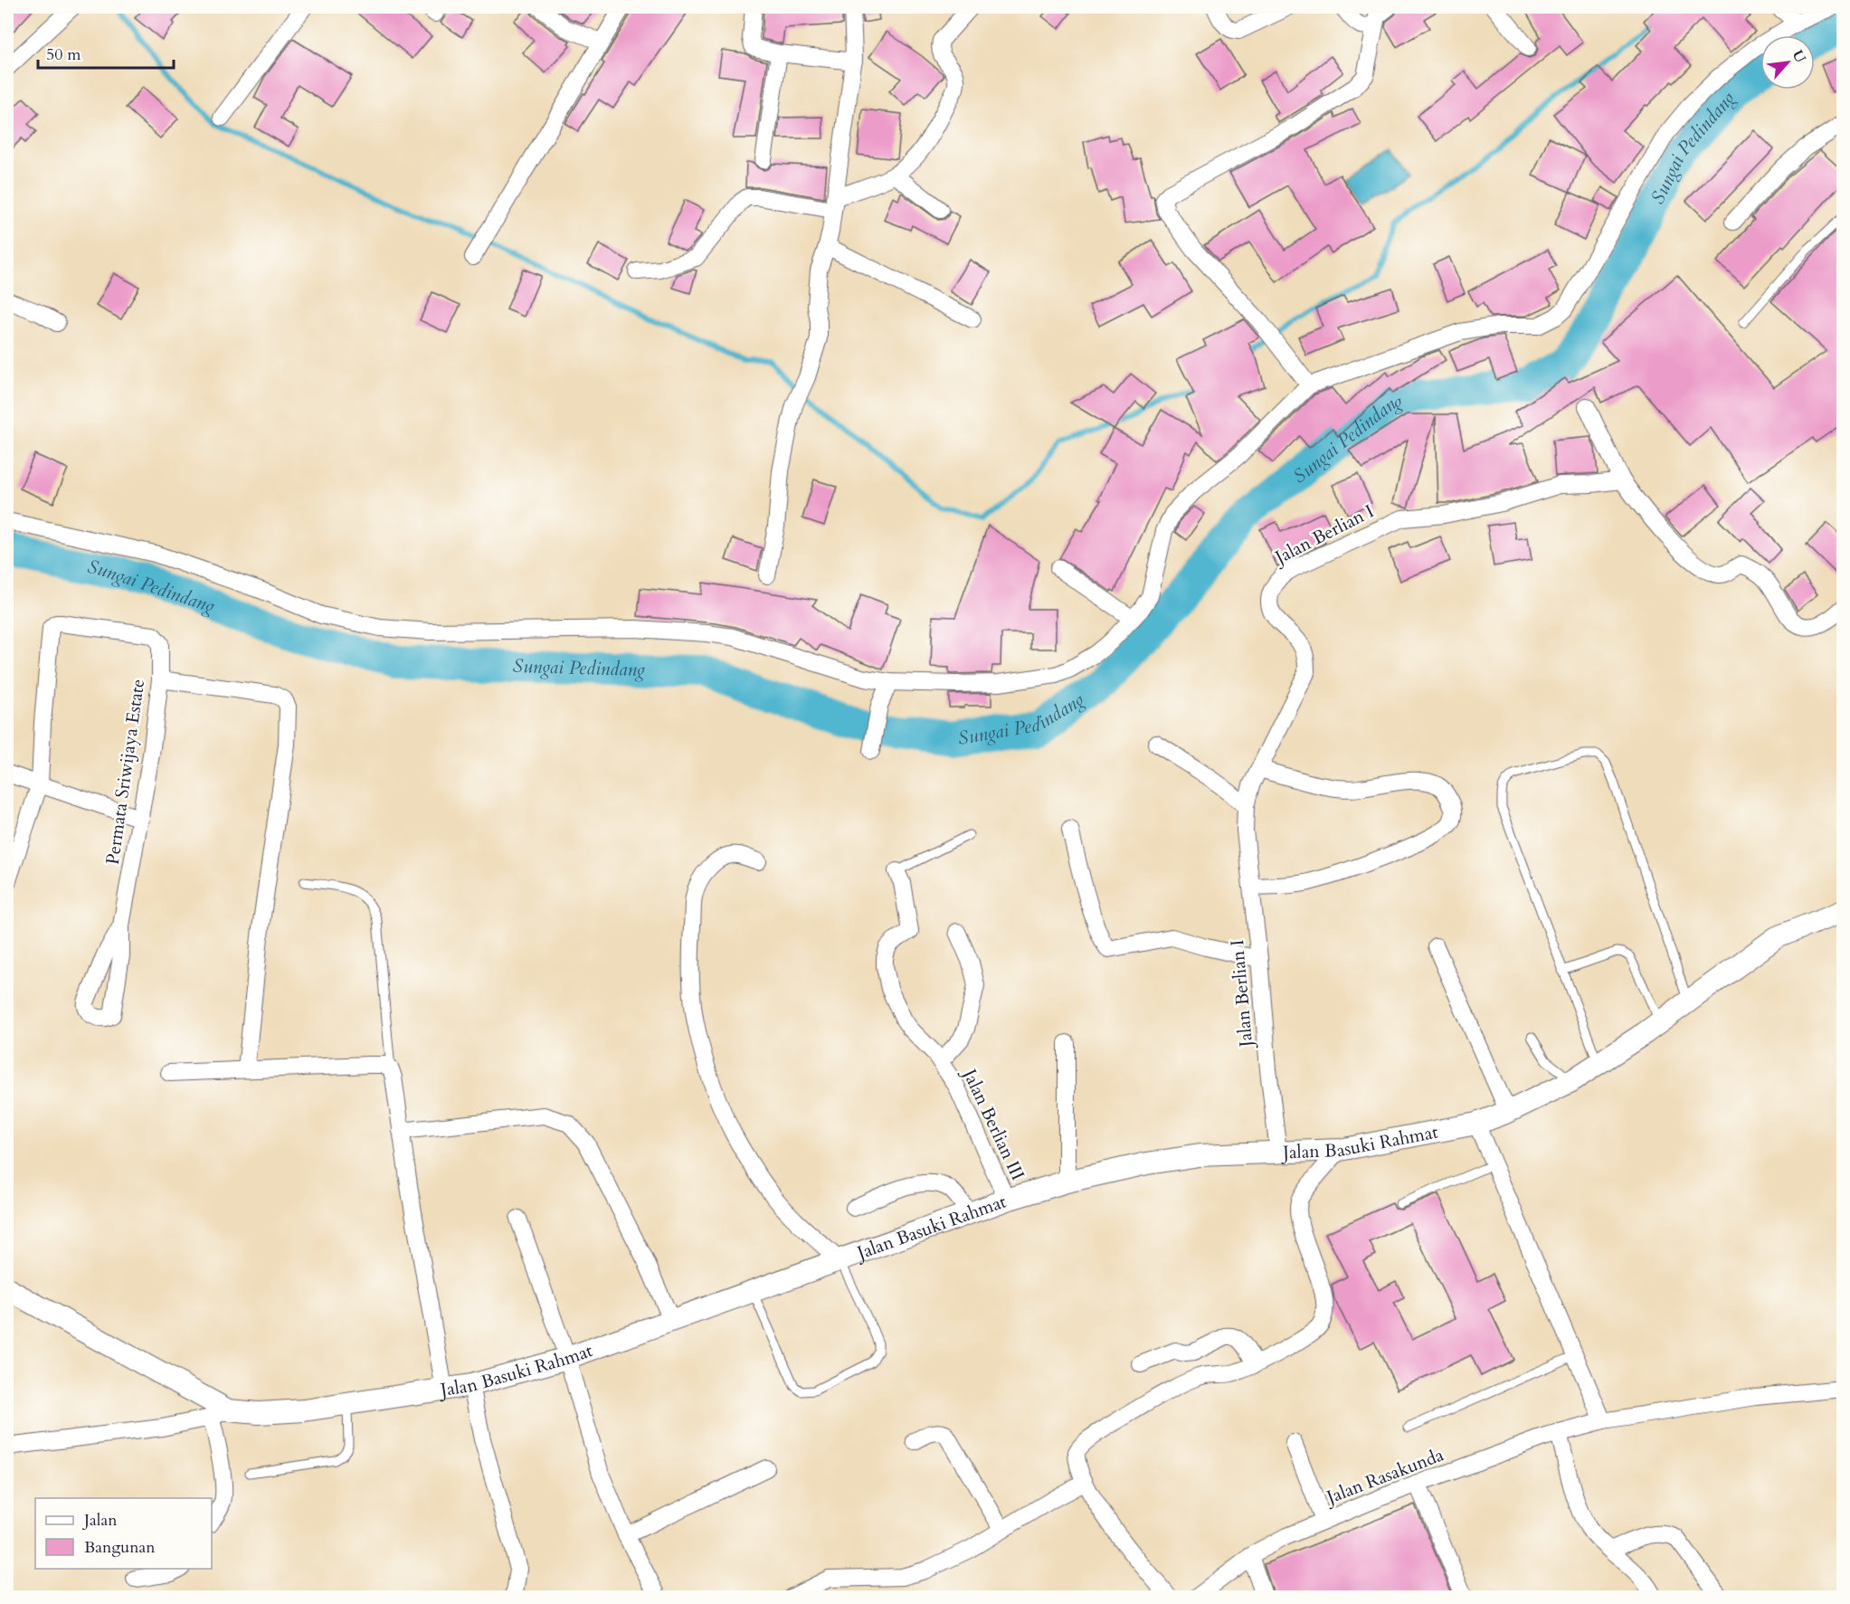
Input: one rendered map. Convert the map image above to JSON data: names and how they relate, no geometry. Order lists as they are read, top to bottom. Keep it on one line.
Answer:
{"streets":{"street":["Jalan Berlian I","Permata Sriwijaya Estate","Jalan Berlian III","Jalan Basuki Rahmat","Jalan Rasakunda"]},"crossings":[["Jalan Berlian I","Jalan Basuki Rahmat"],["Jalan Berlian III","Jalan Basuki Rahmat"]],"water":["Sungai Pedindang"],"legend":["Jalan","Bangunan"],"scale_bar":"50 m","north":"top right"}
